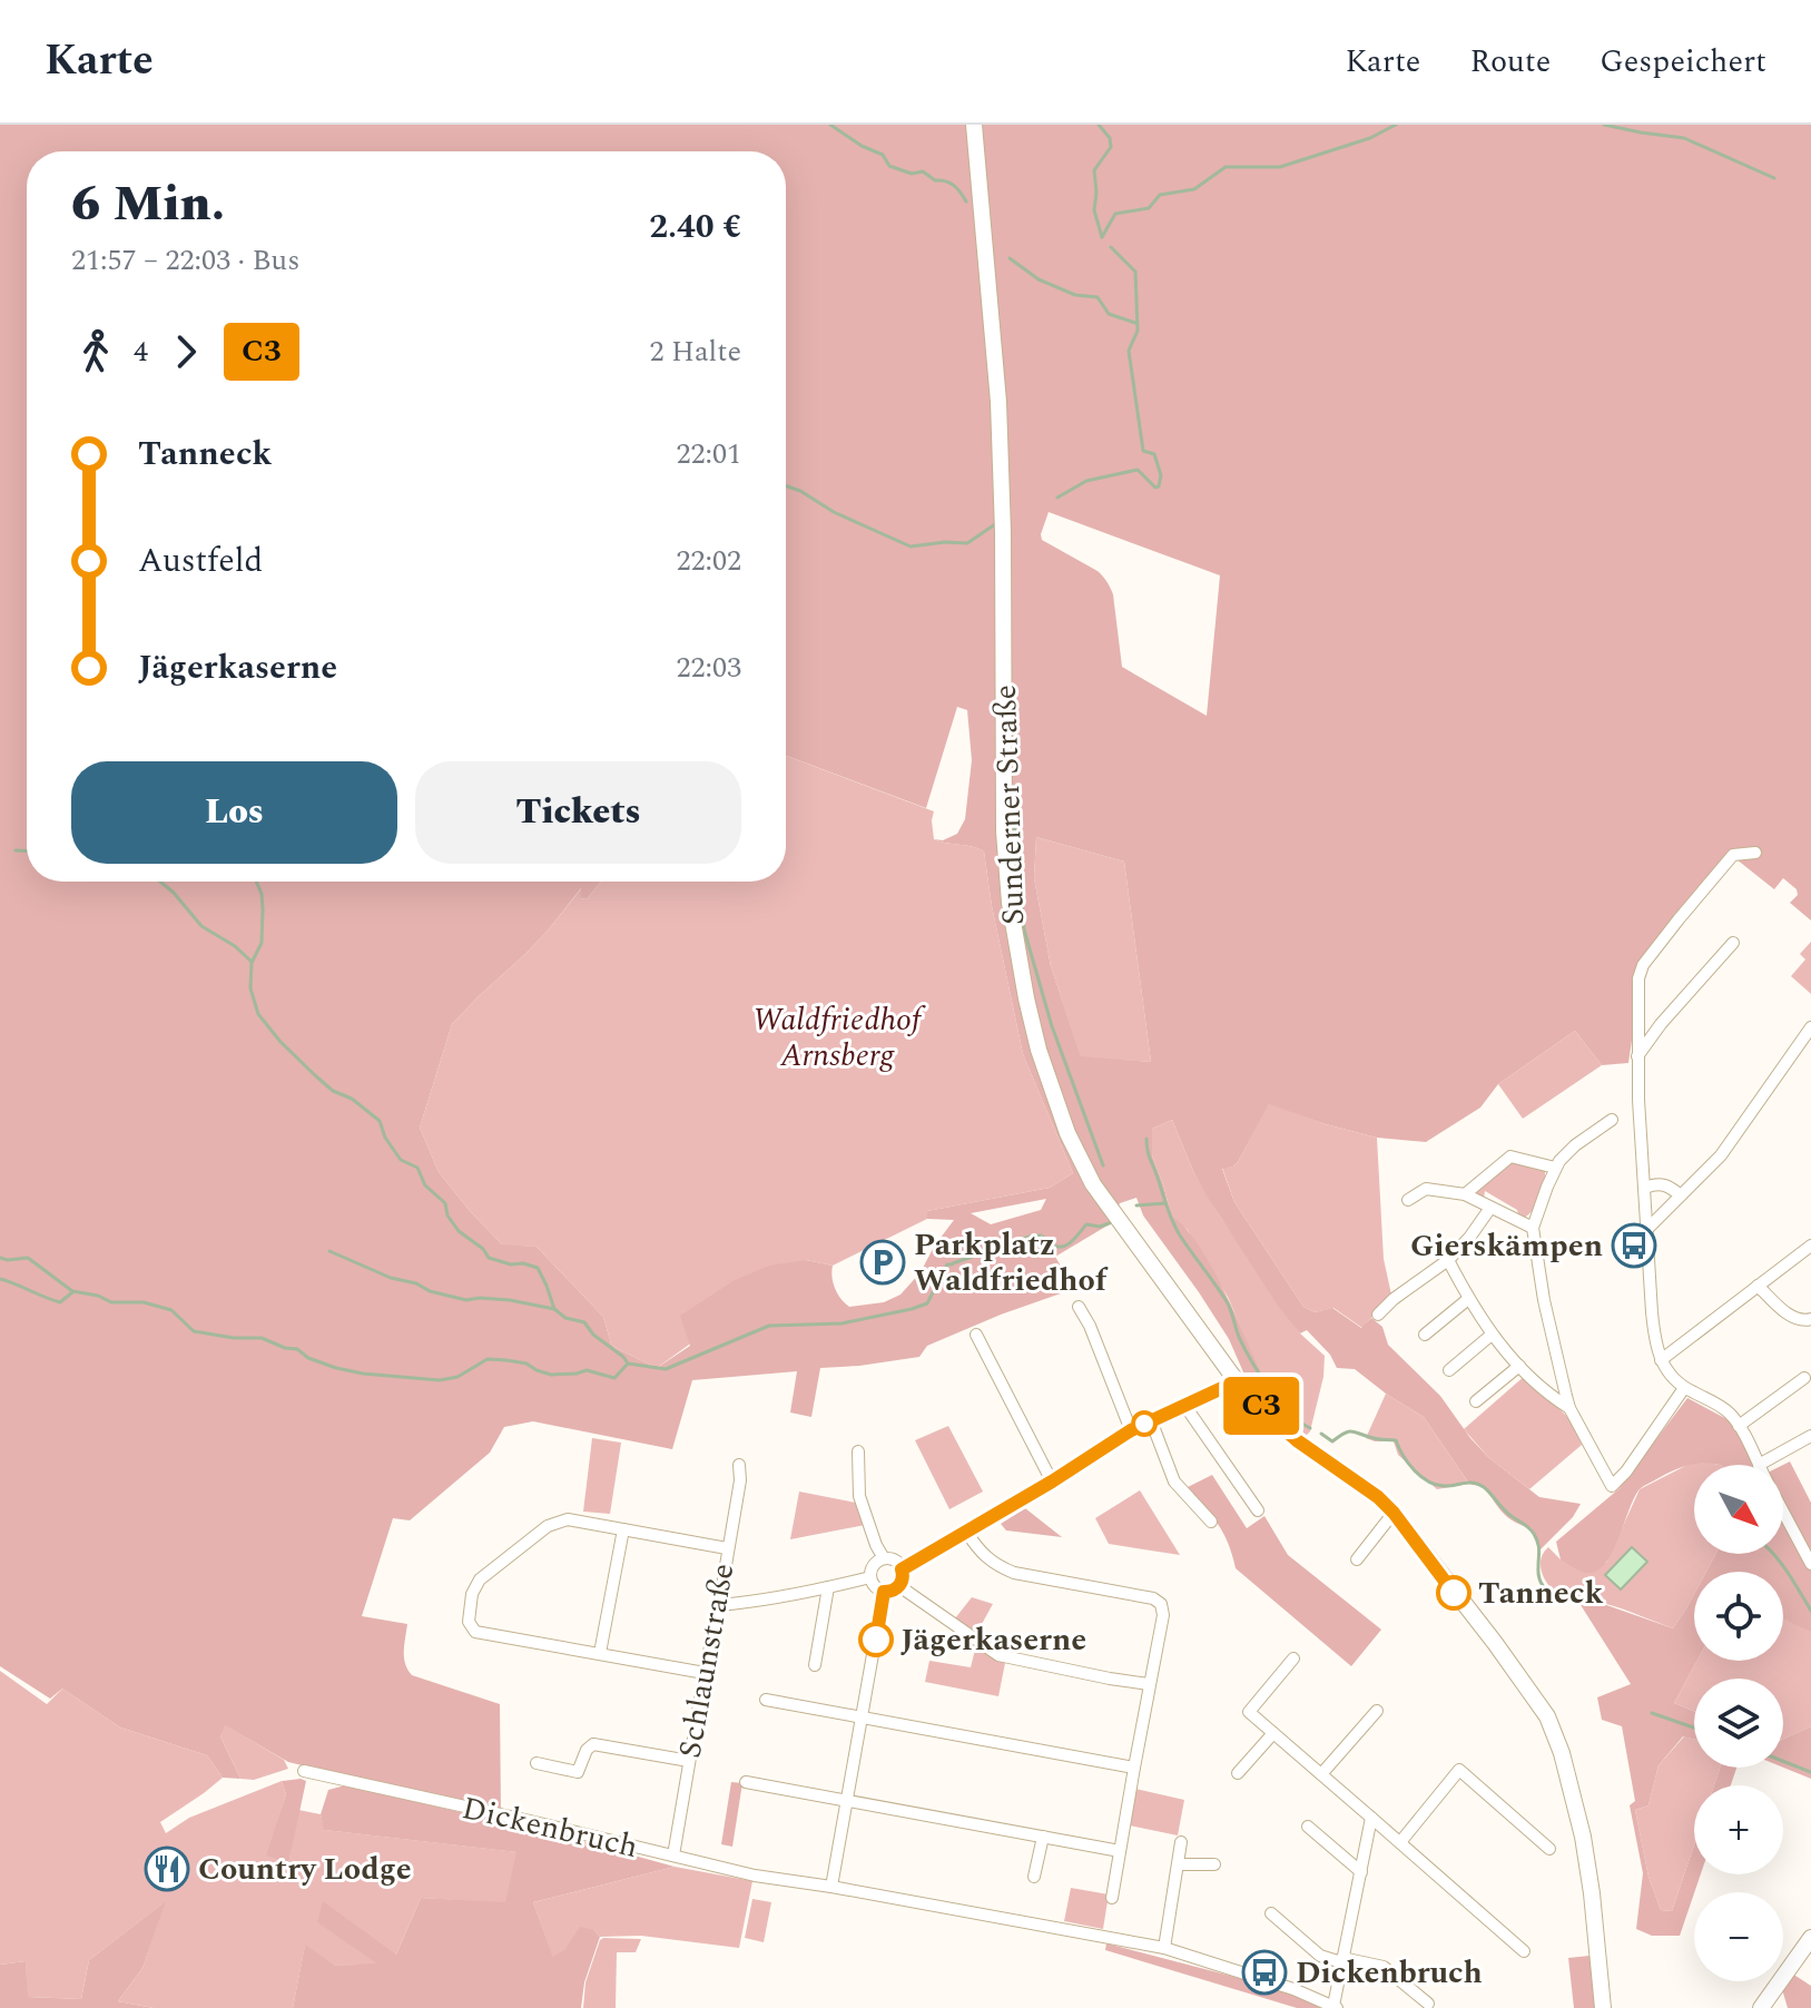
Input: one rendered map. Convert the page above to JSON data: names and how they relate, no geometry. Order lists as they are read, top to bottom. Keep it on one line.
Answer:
{"streets":{"main road":["Sunderner Straße"],"street":["Schlaunstraße","Dickenbruch"]},"crossings":[["Schlaunstraße","Dickenbruch"]],"parks":["Waldfriedhof Arnsberg"],"places":{"bus stop":["Gierskämpen","Dickenbruch"],"parking":["Parkplatz Waldfriedhof"],"other":["Tanneck","Jägerkaserne"],"restaurant":["Country Lodge"]},"lines":["bus line C3"],"north":"bottom right","page":{"header":"Karte","nav":["Karte","Route","Gespeichert"],"on_map":"C3","heading":["6 Min.","21:57 – 22:03 · Bus","2.40 €"],"legs":["4","C3","2 Halte"],"list":[{"name":"Tanneck","value":"22:01"},{"name":"Austfeld","value":"22:02"},{"name":"Jägerkaserne","value":"22:03"}],"buttons":["Los","Tickets"],"map_buttons":["+","−"]}}
